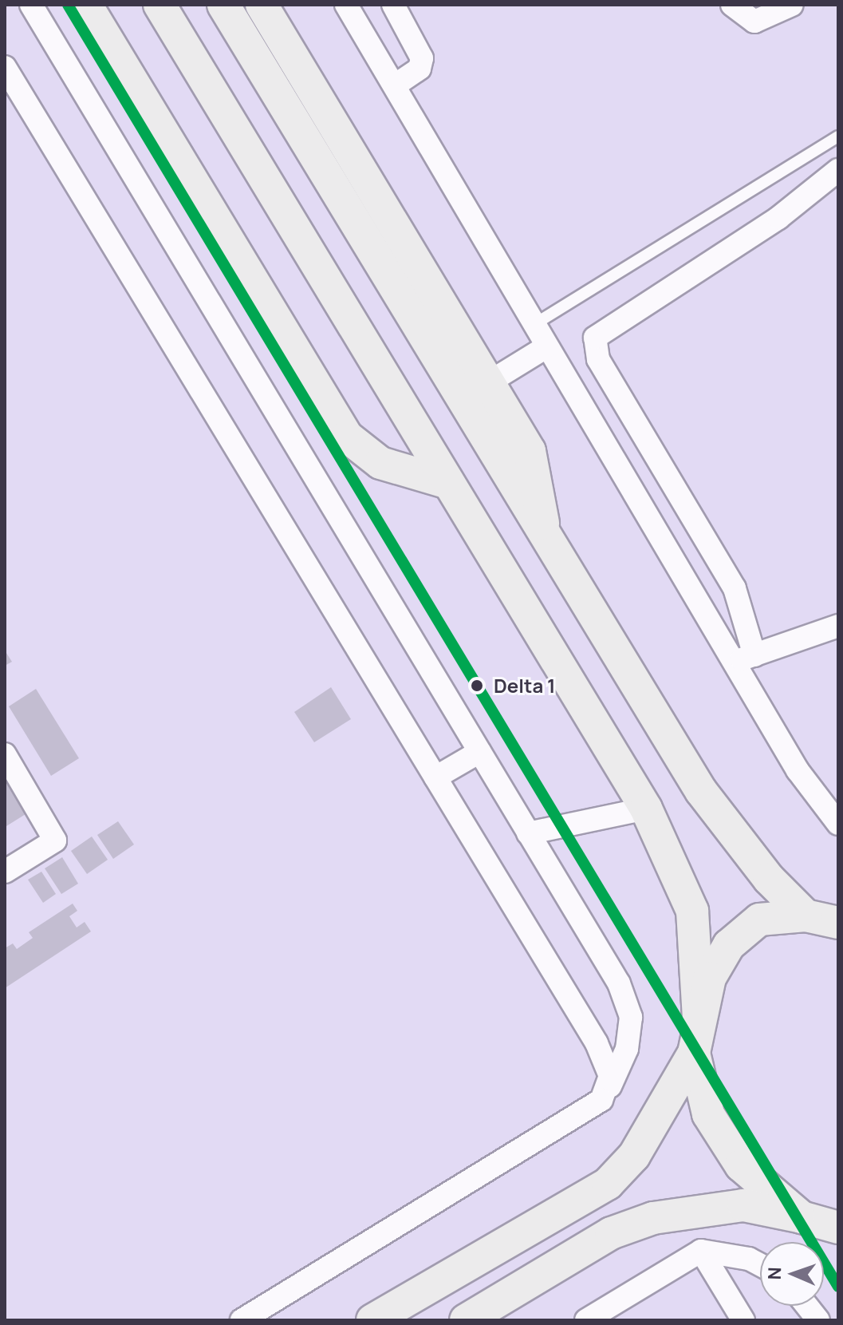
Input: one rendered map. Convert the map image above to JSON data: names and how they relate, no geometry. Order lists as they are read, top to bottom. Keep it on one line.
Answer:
{"places":["Delta 1"],"north":"left"}
